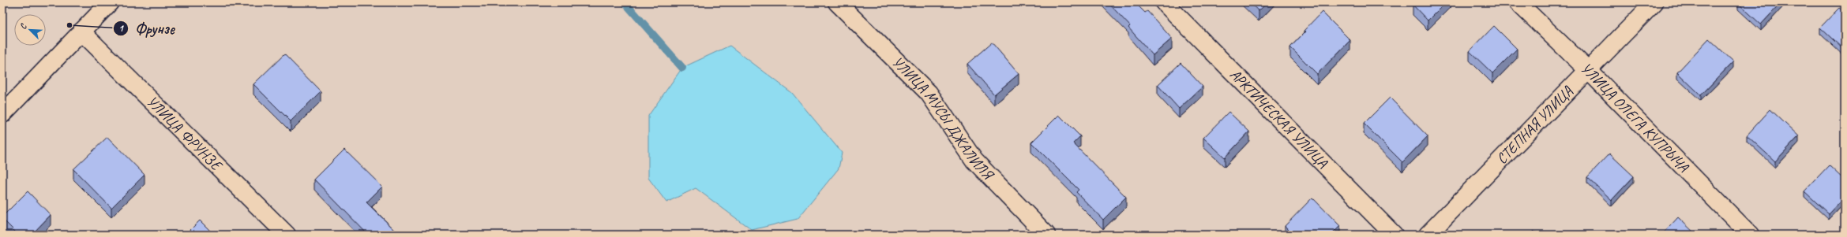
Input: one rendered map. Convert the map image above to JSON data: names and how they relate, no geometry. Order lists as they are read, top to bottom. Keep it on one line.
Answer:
{"streets":{"street":["УЛИЦА ОЛЕГА КУПРЫЧА","УЛИЦА МУСЫ ДЖАЛИЛЯ","АРКТИЧЕСКАЯ УЛИЦА","СТЕПНАЯ УЛИЦА","УЛИЦА ФРУНЗЕ"]},"crossings":[["УЛИЦА ОЛЕГА КУПРЫЧА","СТЕПНАЯ УЛИЦА"]],"places":["Фрунзе"],"north":"top left"}
